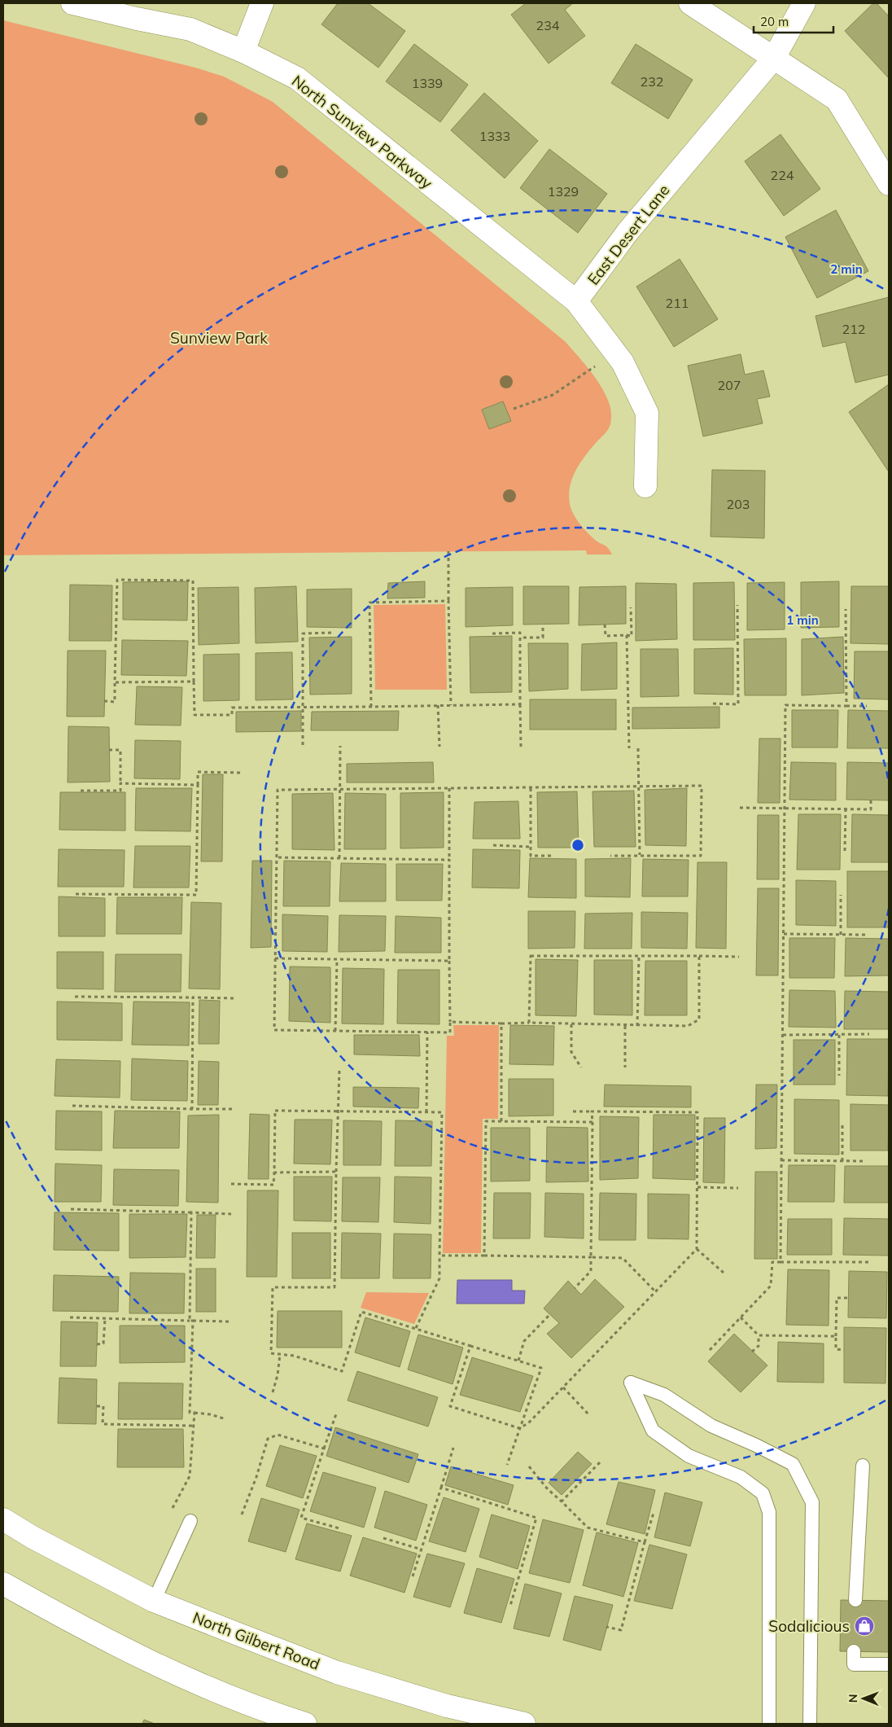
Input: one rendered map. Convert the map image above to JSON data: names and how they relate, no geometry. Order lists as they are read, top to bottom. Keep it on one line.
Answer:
{"streets":{"street":["North Sunview Parkway","East Desert Lane","North Gilbert Road"]},"crossings":[["North Sunview Parkway","East Desert Lane"]],"parks":["Sunview Park"],"places":{"shop":["Sodalicious"]},"house_numbers":["234","232","1339","1333","224","1329","211","212","207","203"],"scale_bar":"20 m","north":"left","rings":["2 min","1 min"]}
